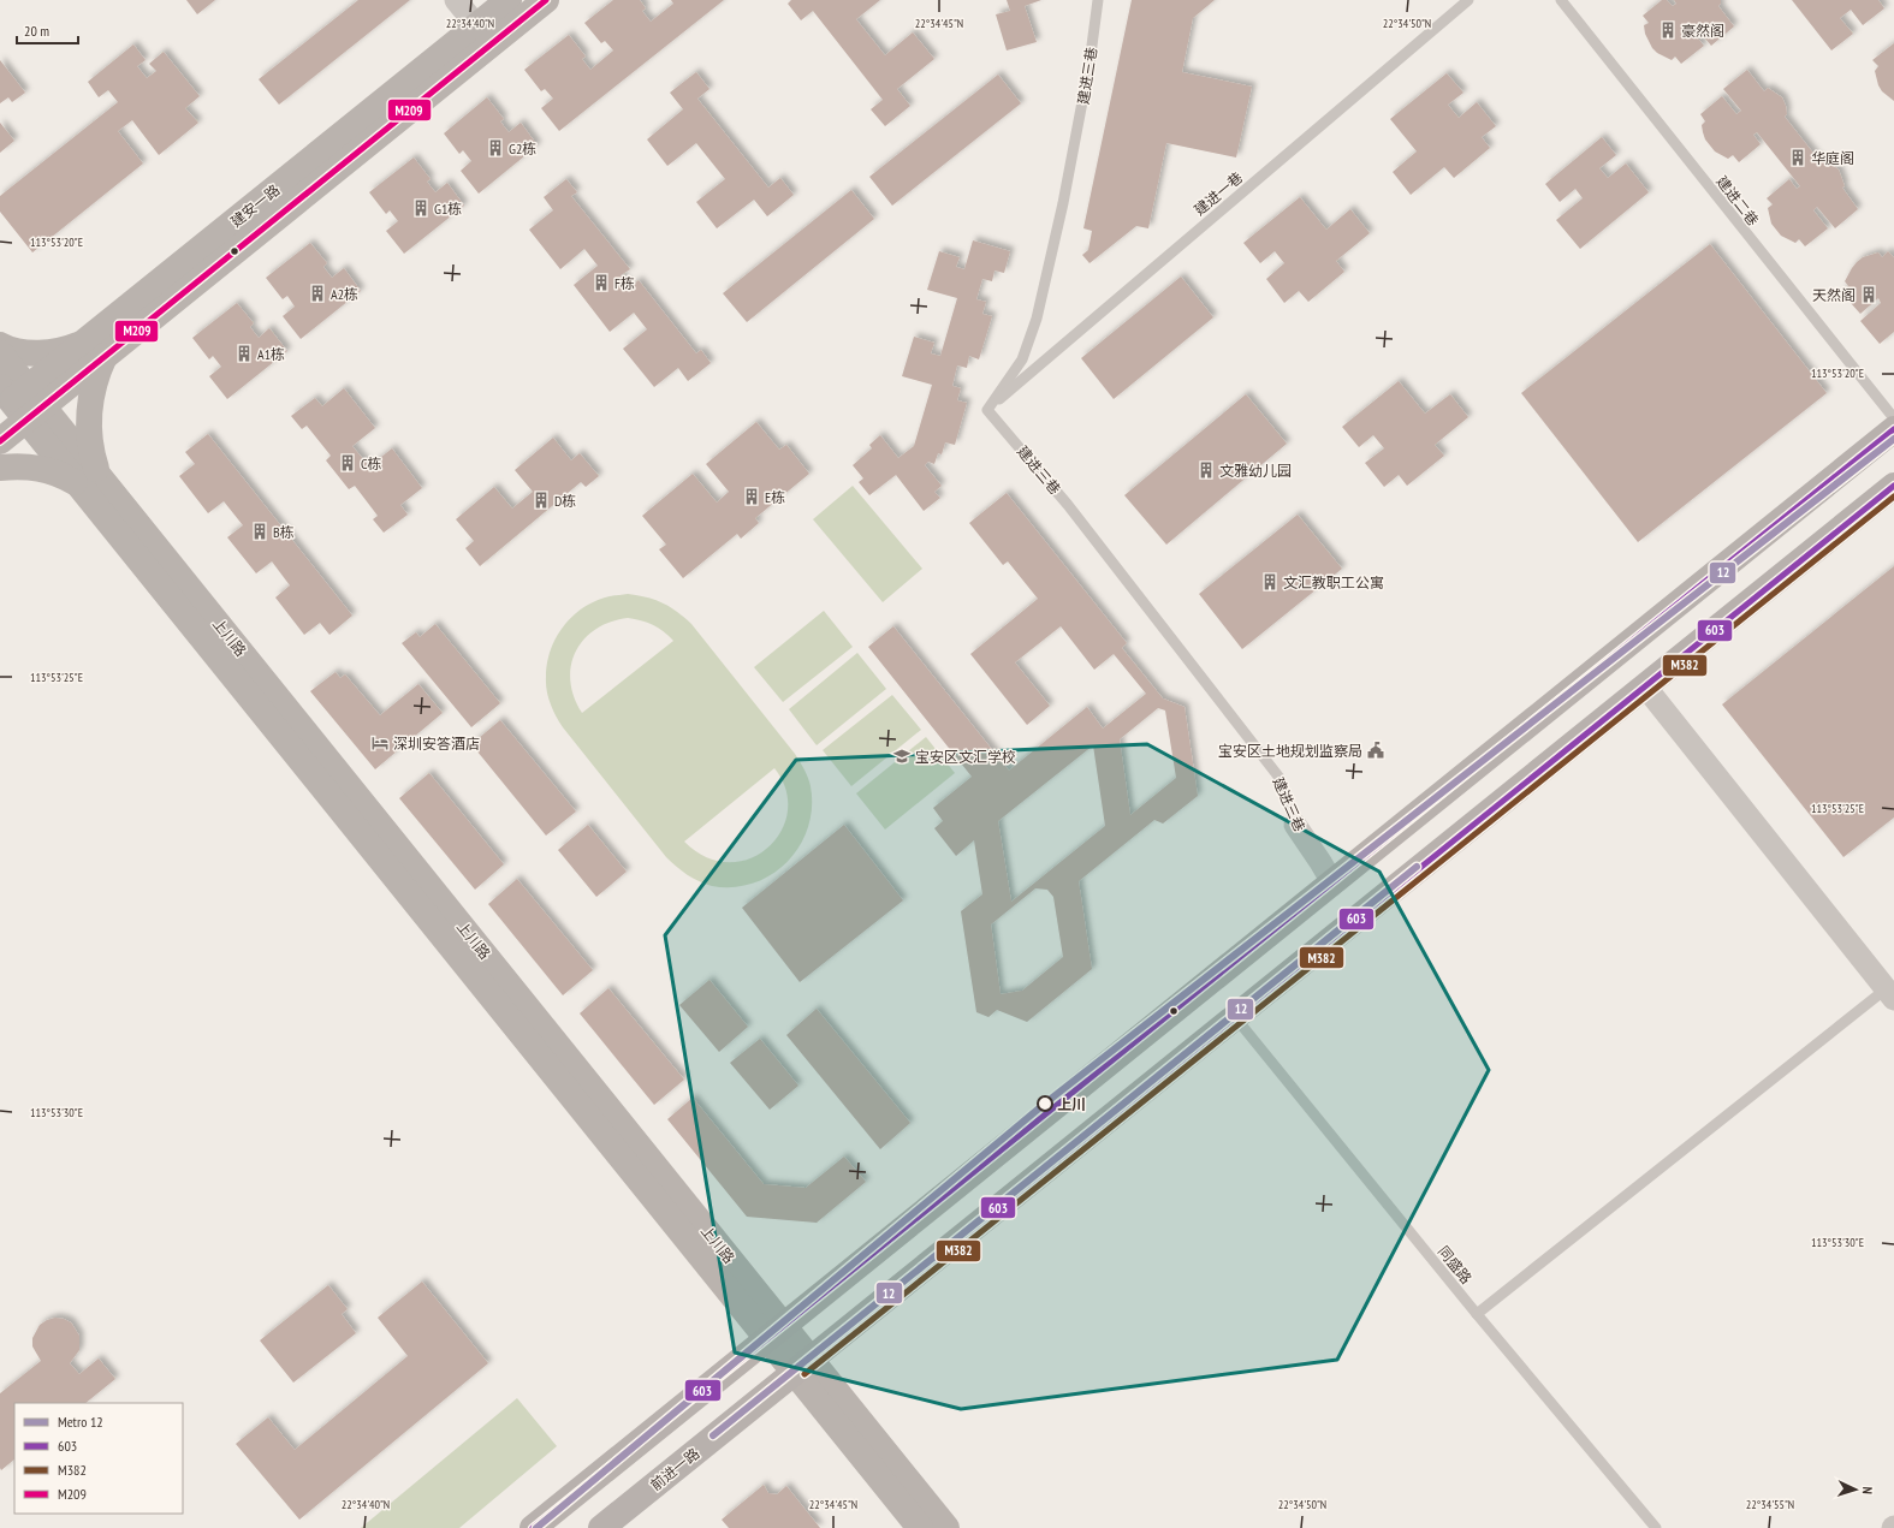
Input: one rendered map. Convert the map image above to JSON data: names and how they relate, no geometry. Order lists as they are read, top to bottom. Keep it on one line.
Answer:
{"streets":{"main road":["建安一路","上川路","前进一路"],"street":["建进三巷"],"lane":["建进一巷","建进二巷","同盛路"]},"crossings":[["建进三巷","建进一巷"],["建安一路","上川路"],["上川路","前进一路"],["同盛路","前进一路"]],"places":{"building":["豪然阁","G2栋","华庭阁","G1栋","F栋","A2栋","天然阁","A1栋","C栋","文雅幼儿园","E栋","D栋","B栋","文汇教职工公寓"],"hotel":["深圳安答酒店"],"public building":["宝安区土地规划监察局"],"school or university":["宝安区文汇学校"],"other":["上川"]},"lines":["transit line M209","transit line 603","metro line 12","transit line M382"],"legend":["Metro 12","603","M382","M209"],"scale_bar":"20 m","north":"right","coordinates":["22°34'40\"N","22°34'45\"N","22°34'50\"N","113°53'20\"E","113°53'25\"E","113°53'30\"E","22°34'55\"N"]}
